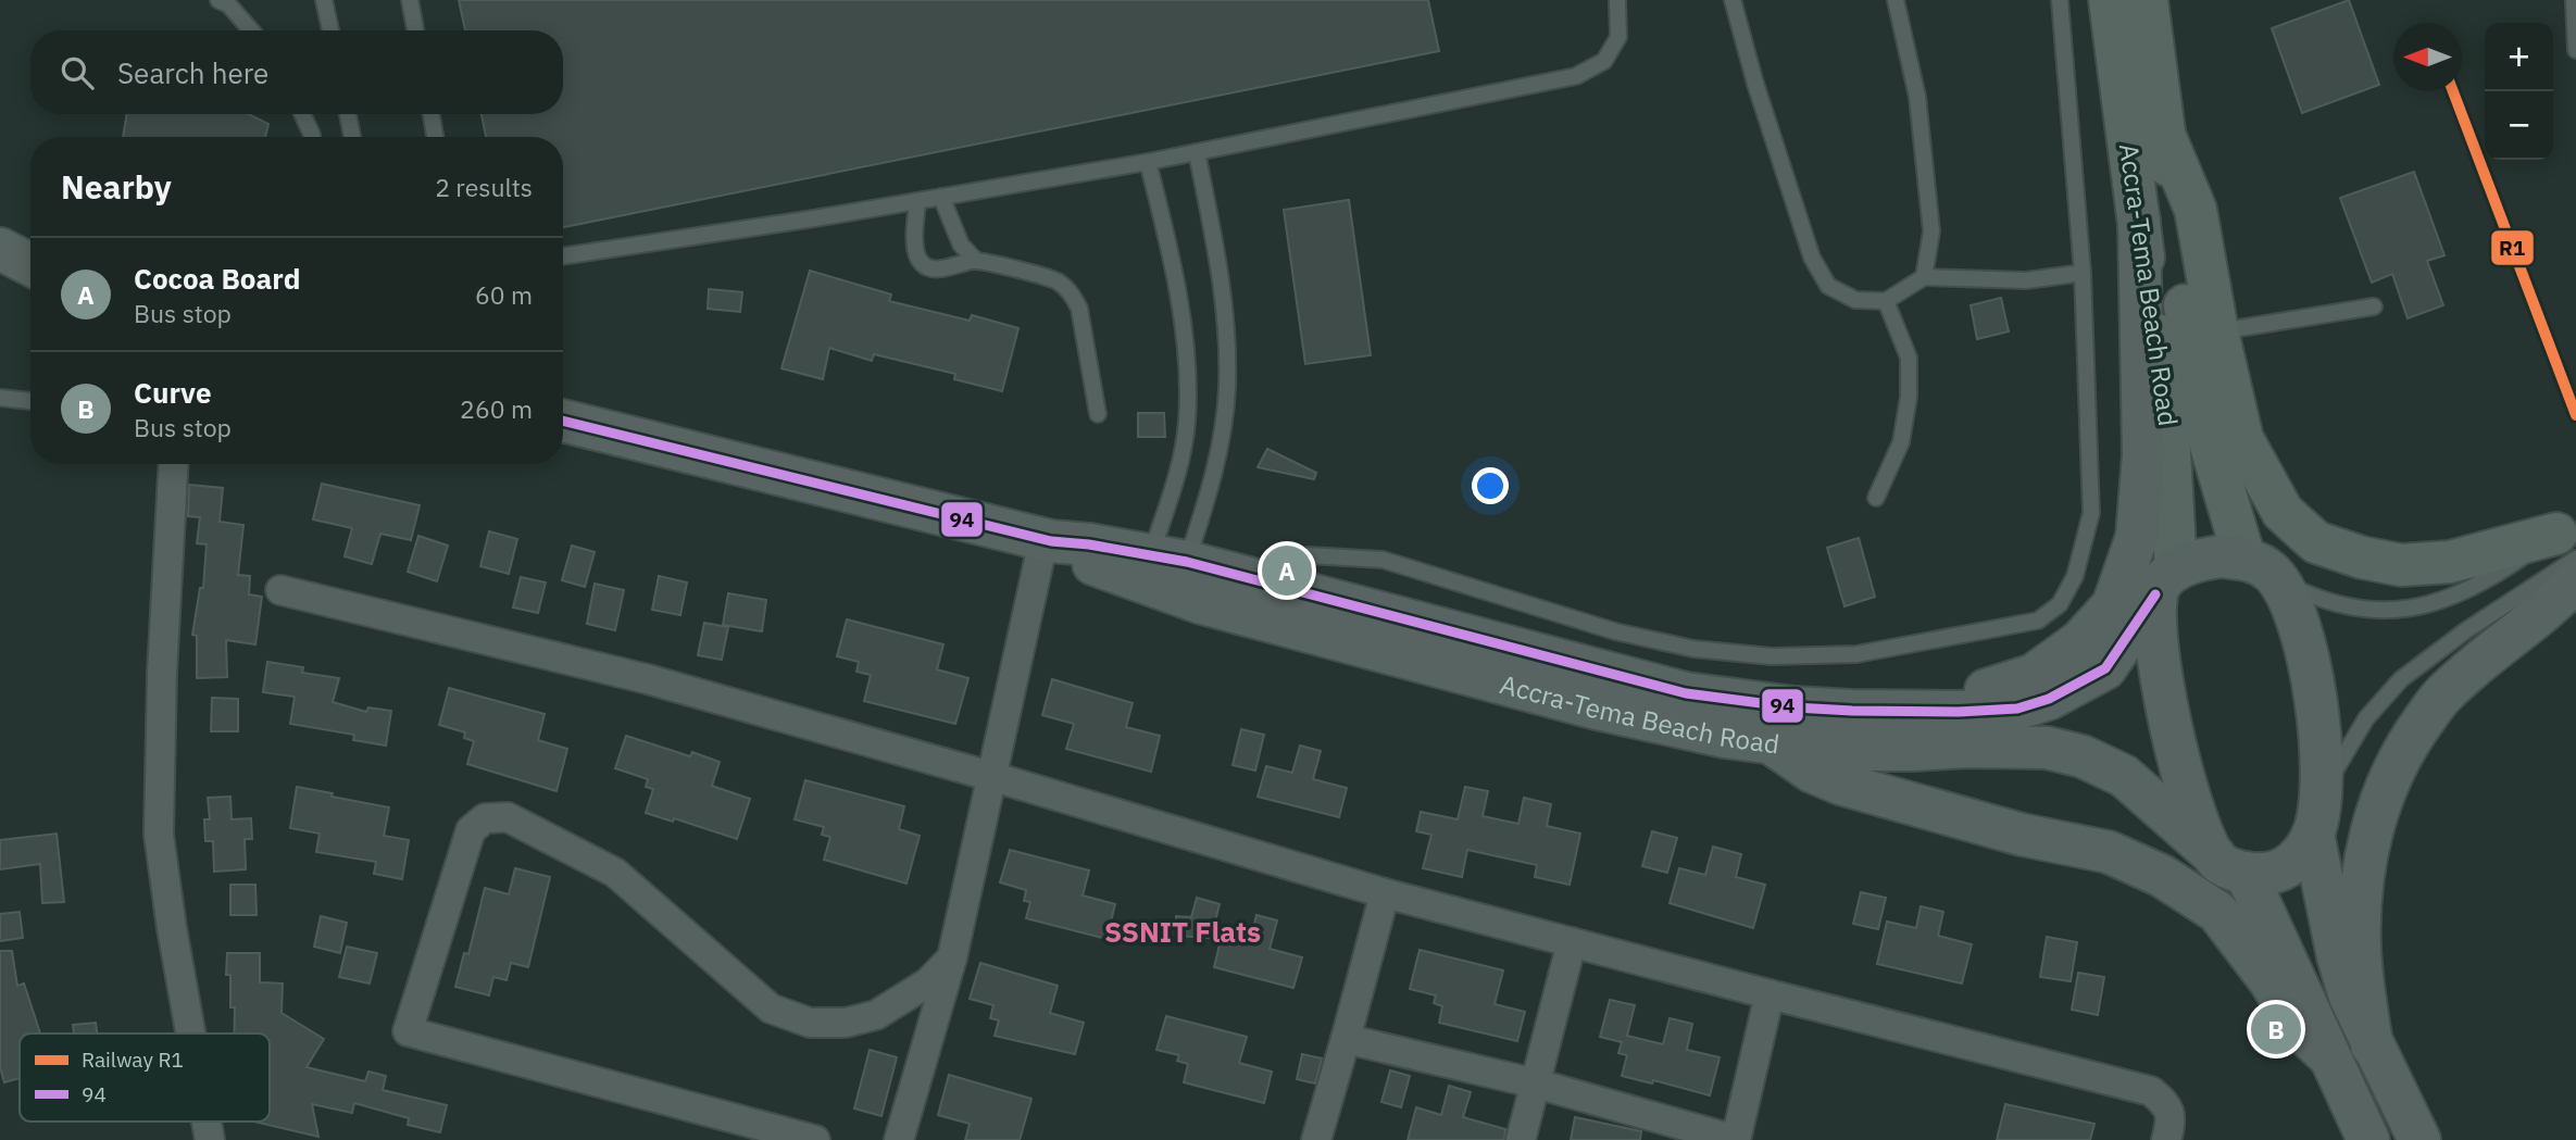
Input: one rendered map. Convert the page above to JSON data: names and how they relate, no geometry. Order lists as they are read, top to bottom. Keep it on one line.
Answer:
{"streets":{"main road":["Accra-Tema Beach Road"]},"districts":["SSNIT Flats"],"lines":["rail line R1","transit line 94"],"legend":["Railway R1","94"],"north":"left","page":{"map_buttons":["+","−"],"search":"Search here","heading":["Nearby","2 results"],"list":[{"mark":"A","name":"Cocoa Board","note":"Bus stop","value":"60 m"},{"mark":"B","name":"Curve","note":"Bus stop","value":"260 m"}],"pins":["A","B"]}}
